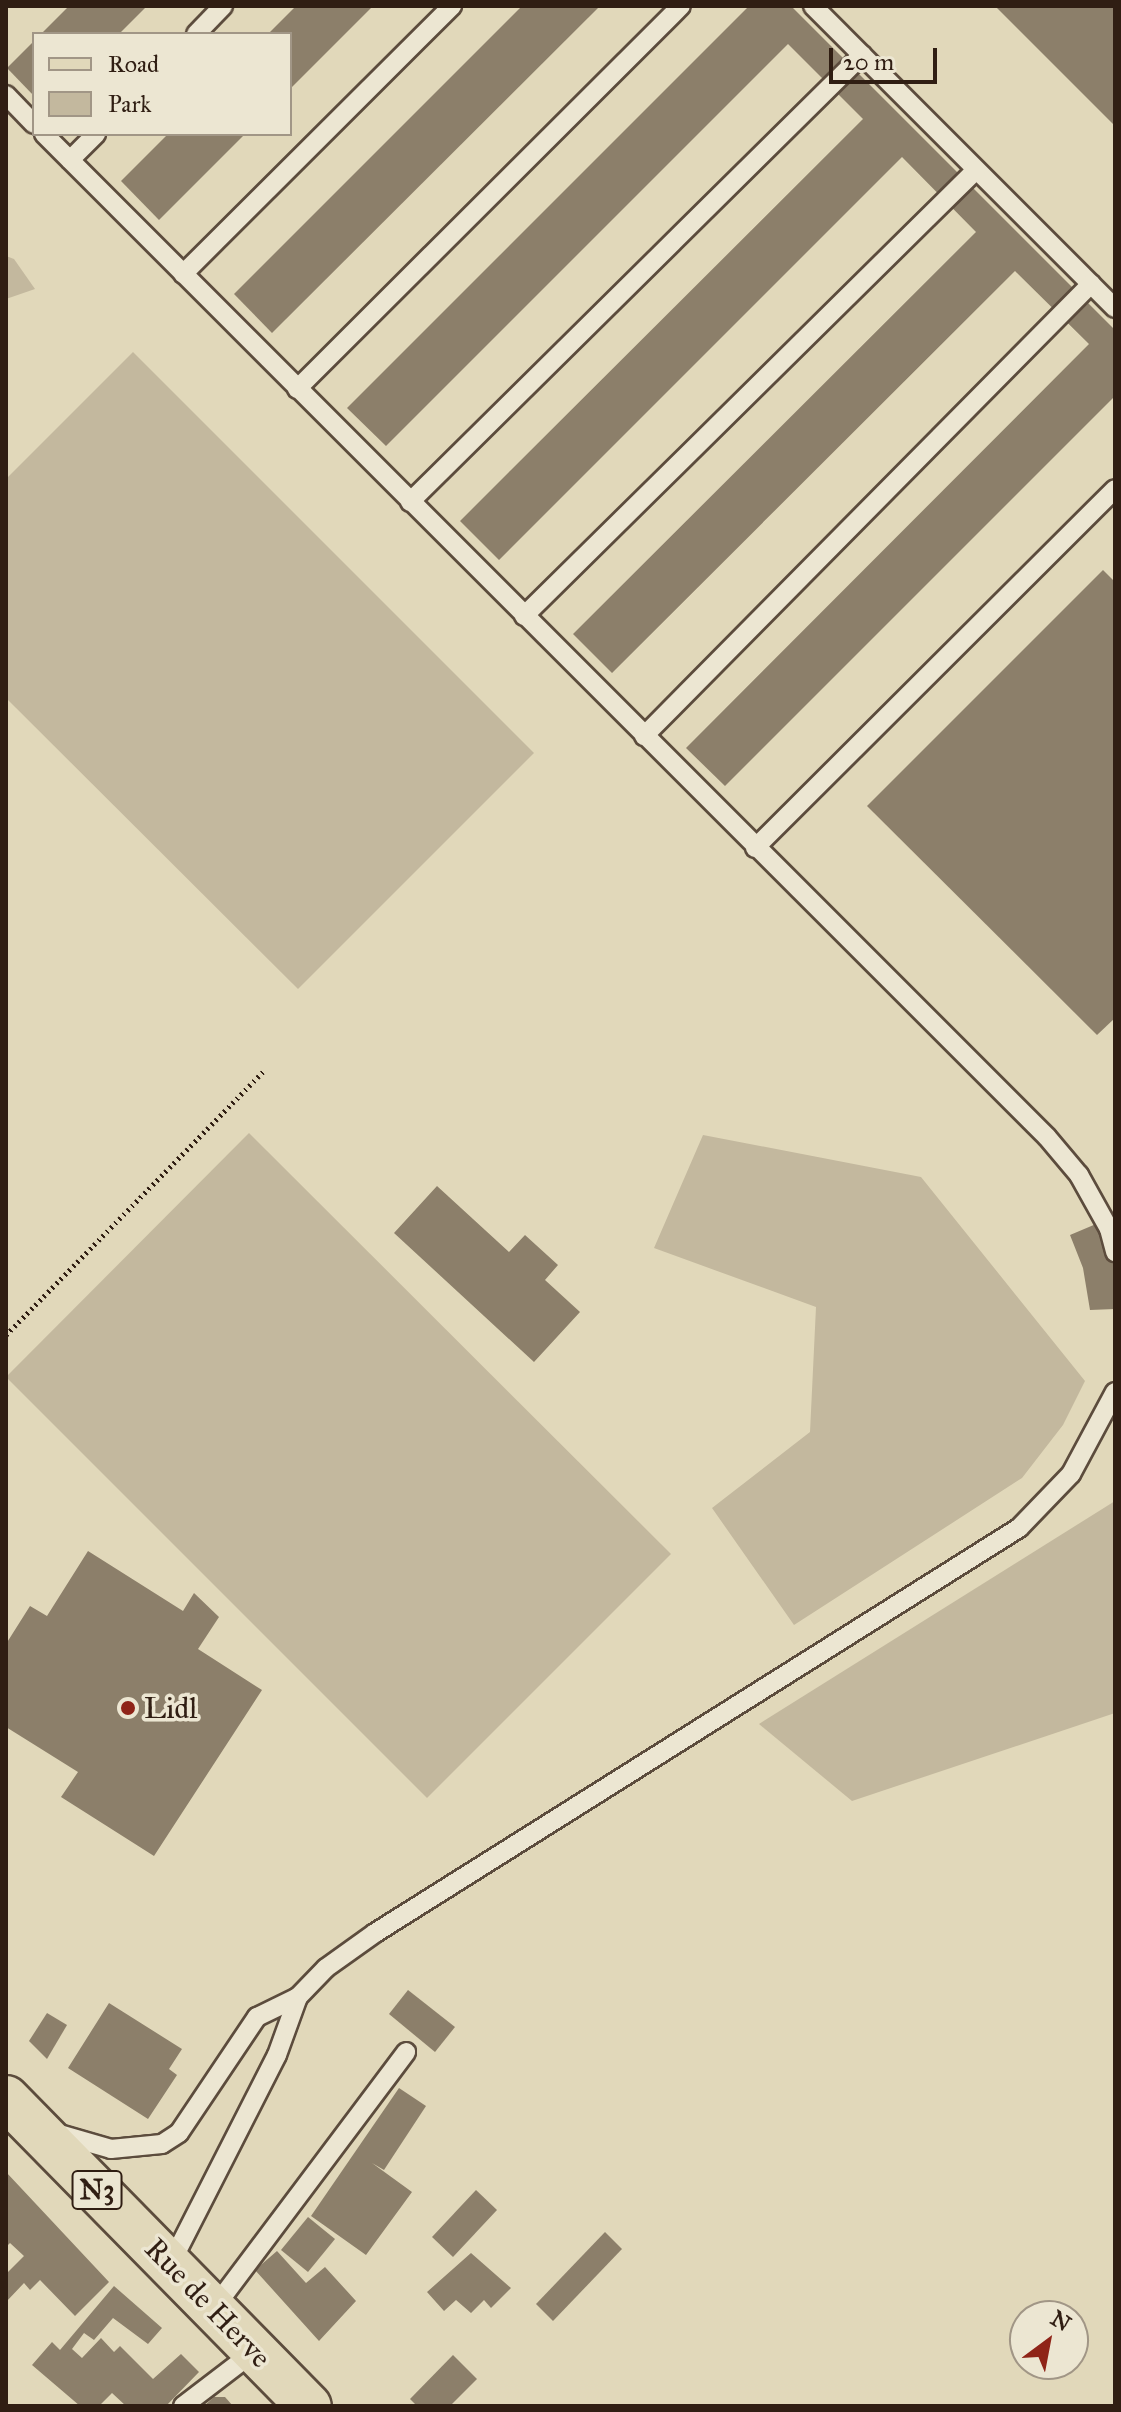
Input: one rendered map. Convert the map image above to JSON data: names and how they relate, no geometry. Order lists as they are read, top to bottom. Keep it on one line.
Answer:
{"streets":{"main road":["N3","Rue de Herve"]},"places":["Lidl"],"legend":["Road","Park"],"scale_bar":"20 m","north":"top right"}
